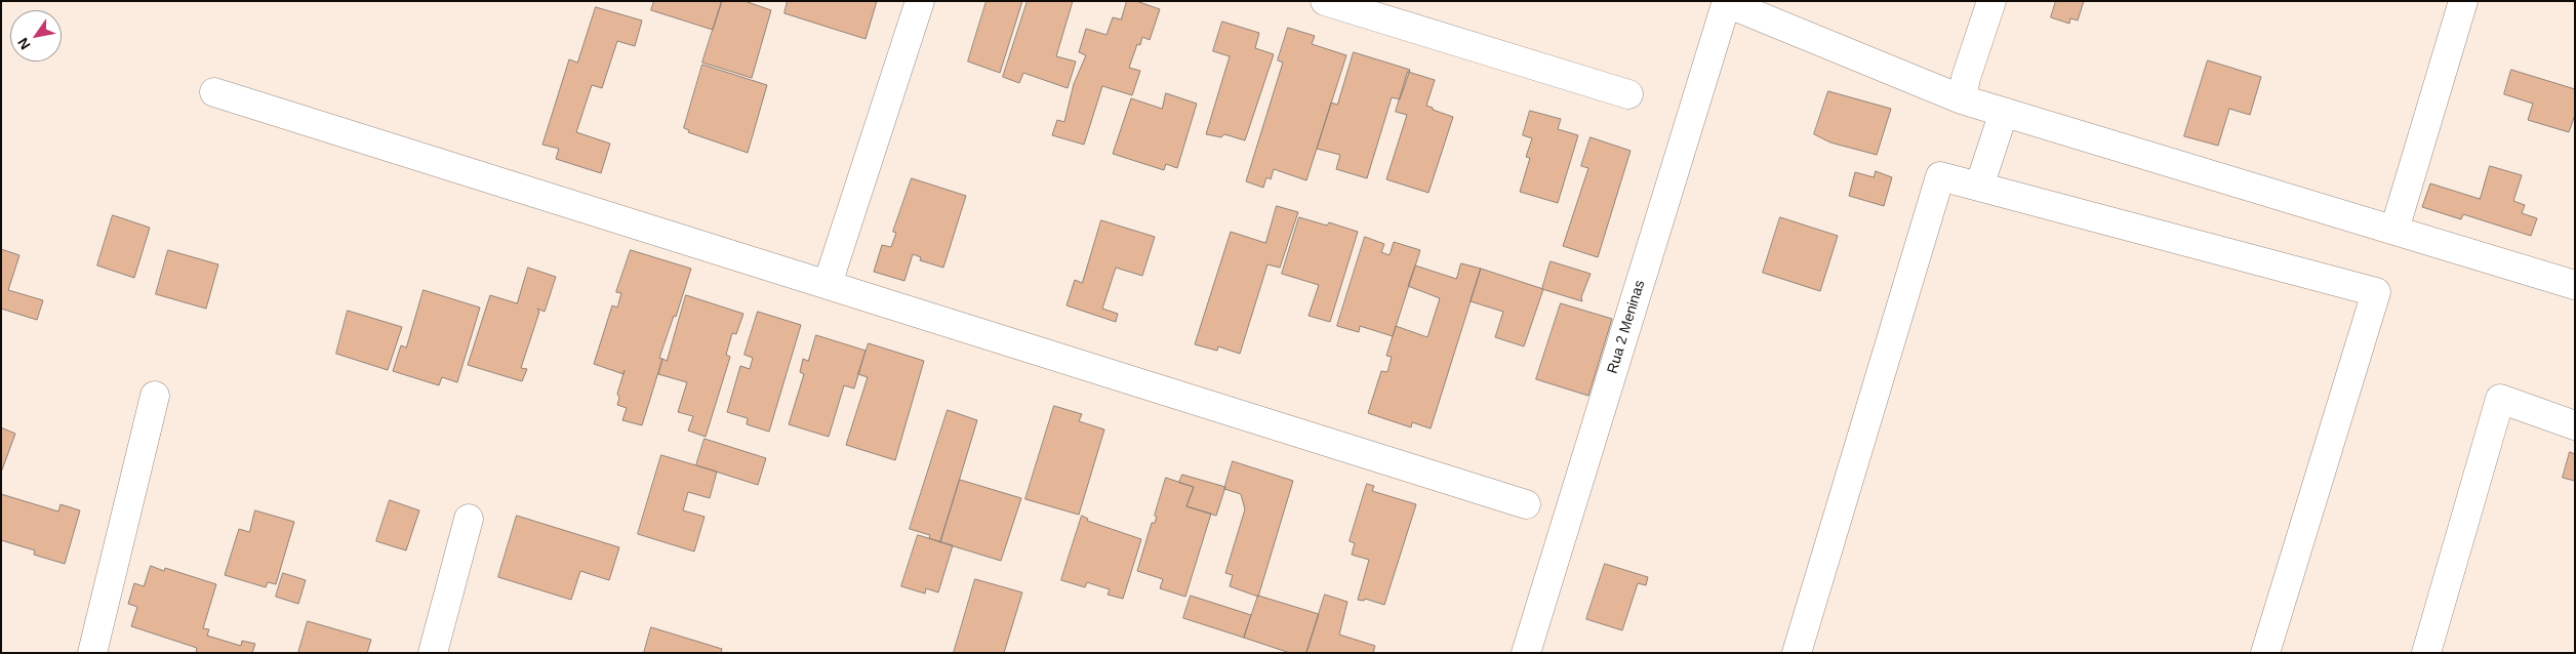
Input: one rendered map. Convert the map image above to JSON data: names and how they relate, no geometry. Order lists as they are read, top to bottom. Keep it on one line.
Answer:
{"streets":{"street":["Rua 2 Meninas"]},"north":"bottom left"}
